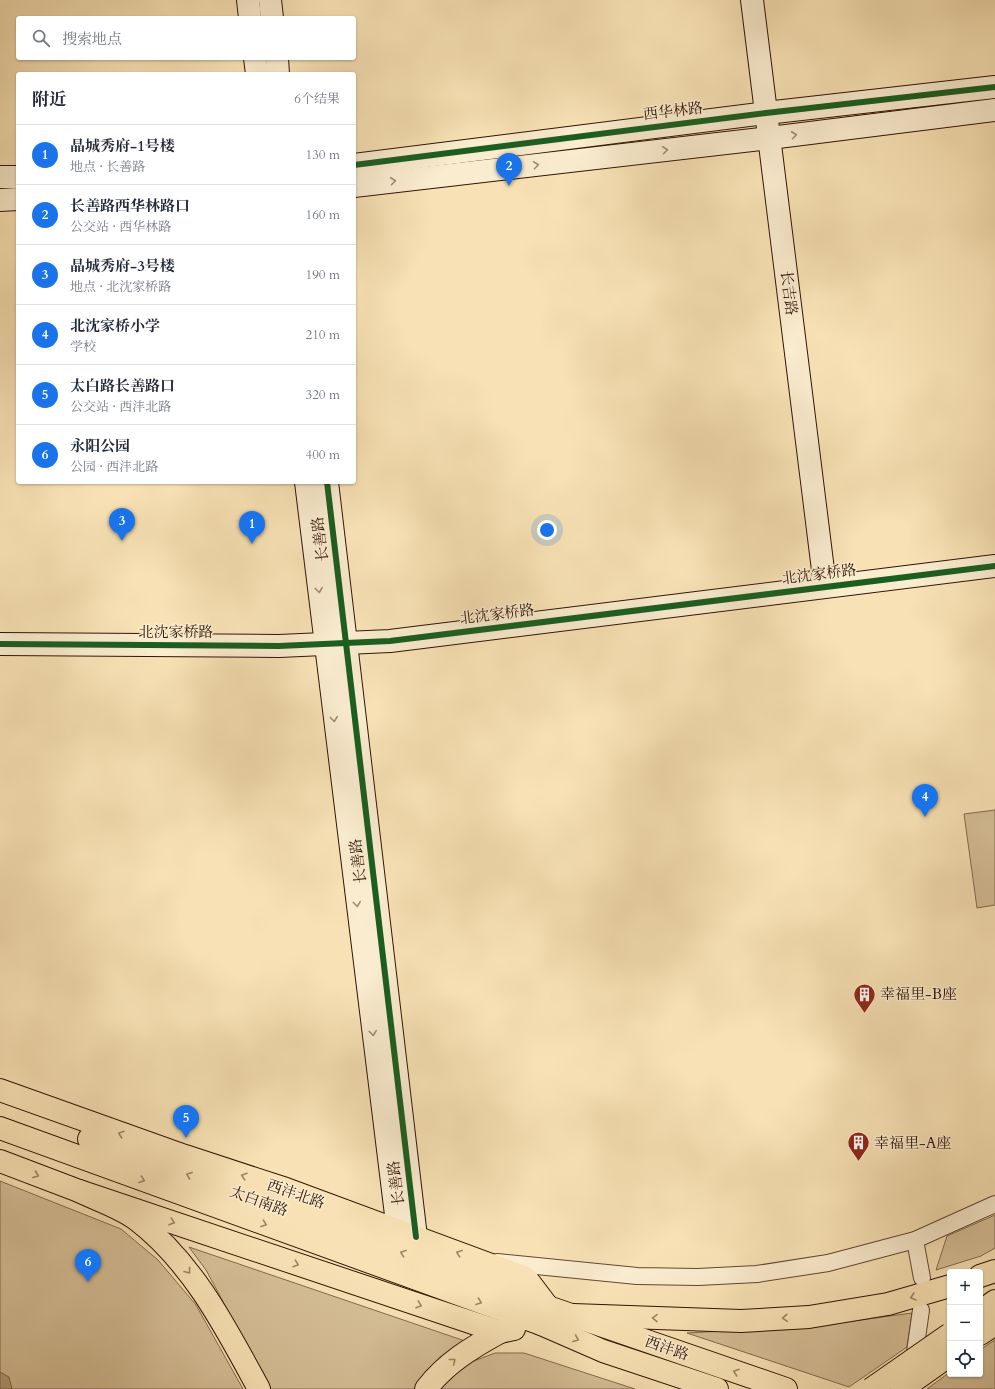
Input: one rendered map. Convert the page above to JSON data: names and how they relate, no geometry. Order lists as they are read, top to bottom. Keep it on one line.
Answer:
{"streets":{"main road":["西沣北路","太白南路","西沣路"],"street":["西华林路","长吉路","长善路","北沈家桥路"]},"crossings":[["西华林路","长吉路"],["长吉路","北沈家桥路"],["长善路","北沈家桥路"],["长善路","西沣北路"],["西沣北路","西沣路"]],"places":{"building":["幸福里-B座","幸福里-A座"]},"page":{"search":"搜索地点","heading":["附近","6个结果"],"list":[{"mark":"1","name":"晶城秀府-1号楼","note":"地点 · 长善路","value":"130 m"},{"mark":"2","name":"长善路西华林路口","note":"公交站 · 西华林路","value":"160 m"},{"mark":"3","name":"晶城秀府-3号楼","note":"地点 · 北沈家桥路","value":"190 m"},{"mark":"4","name":"北沈家桥小学","note":"学校","value":"210 m"},{"mark":"5","name":"太白路长善路口","note":"公交站 · 西沣北路","value":"320 m"},{"mark":"6","name":"永阳公园","note":"公园 · 西沣北路","value":"400 m"}],"pins":["2","3","1","4","5","6"],"map_buttons":["+","−"]}}
